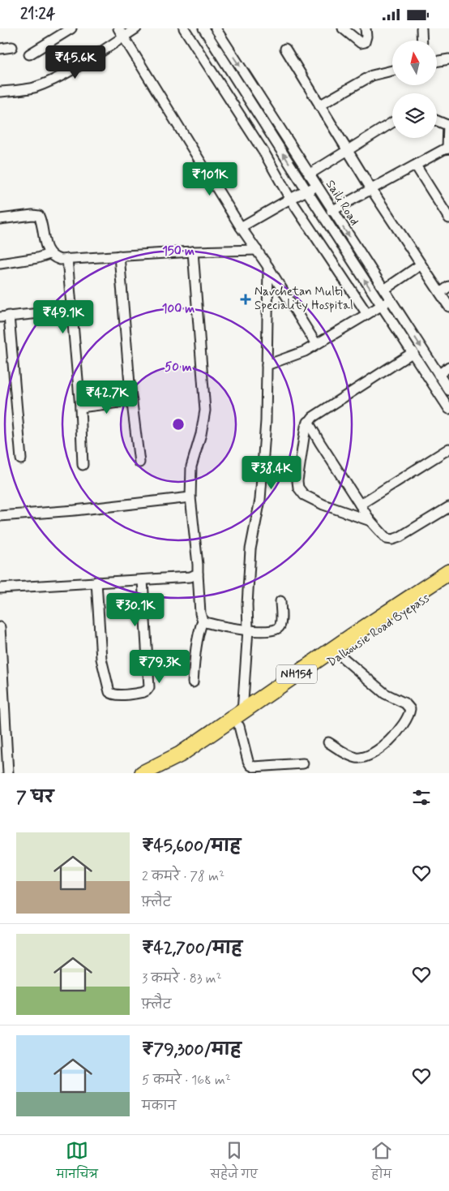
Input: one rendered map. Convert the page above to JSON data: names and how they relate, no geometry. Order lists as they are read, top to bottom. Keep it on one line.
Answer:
{"streets":{"highway":["Dalhousie Road Byepass","NH154"],"street":["Saili Road"]},"crossings":[["Dalhousie Road Byepass","NH154"]],"places":{"health":["Navchetan Multi Speciality Hospital"]},"north":"top","page":{"status":"21:24","price":["₹45.6K","₹101K","₹49.1K","₹42.7K","₹38.4K","₹30.1K","₹79.3K"],"heading":"7 घर","list":[{"name":"₹45,600/माह","note":"2 कमरे · 78 m² · फ़्लैट"},{"name":"₹42,700/माह","note":"3 कमरे · 83 m² · फ़्लैट"},{"name":"₹79,300/माह","note":"5 कमरे · 168 m² · मकान"}],"tabs":["मानचित्र","सहेजे गए","होम"]},"rings":["150 m","100 m","50 m"]}
